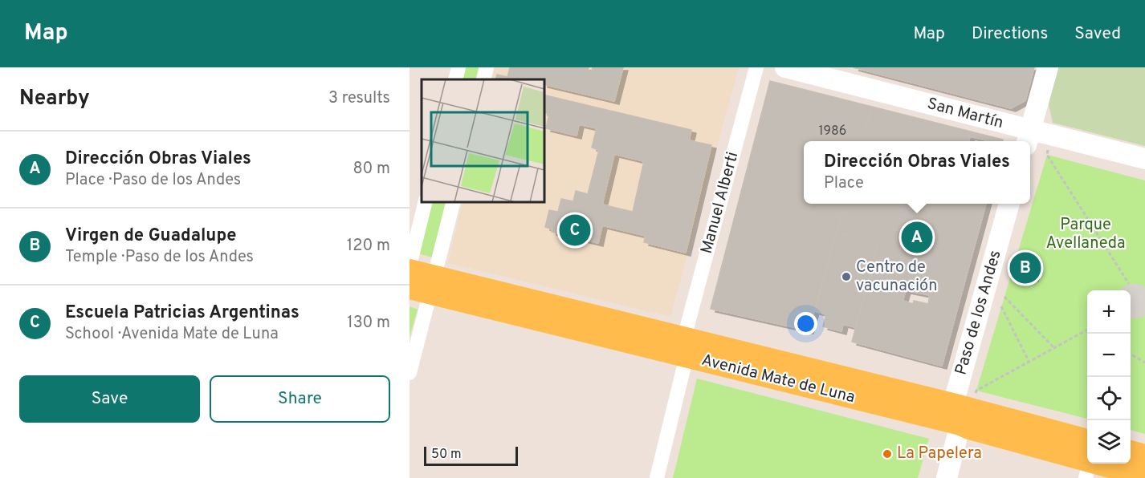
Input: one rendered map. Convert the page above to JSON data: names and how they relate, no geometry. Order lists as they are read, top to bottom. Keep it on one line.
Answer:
{"streets":{"main road":["Avenida Mate de Luna"],"street":["San Martín","Manuel Alberti","Paso de los Andes"]},"crossings":[["Manuel Alberti","Avenida Mate de Luna"],["Paso de los Andes","Avenida Mate de Luna"]],"parks":["Parque Avellaneda"],"places":["Centro de vacunación","La Papelera"],"house_numbers":["1986"],"scale_bar":"50 m","page":{"header":"Map","nav":["Map","Directions","Saved"],"heading":["Nearby","3 results"],"list":[{"mark":"A","name":"Dirección Obras Viales","note":"Place · Paso de los Andes","value":"80 m"},{"mark":"B","name":"Virgen de Guadalupe","note":"Temple · Paso de los Andes","value":"120 m"},{"mark":"C","name":"Escuela Patricias Argentinas","note":"School · Avenida Mate de Luna","value":"130 m"}],"popup":["Dirección Obras Viales","Place"],"pins":["C","A","B"],"map_buttons":["+","−"],"buttons":["Save","Share"],"scale":"50 m"}}
